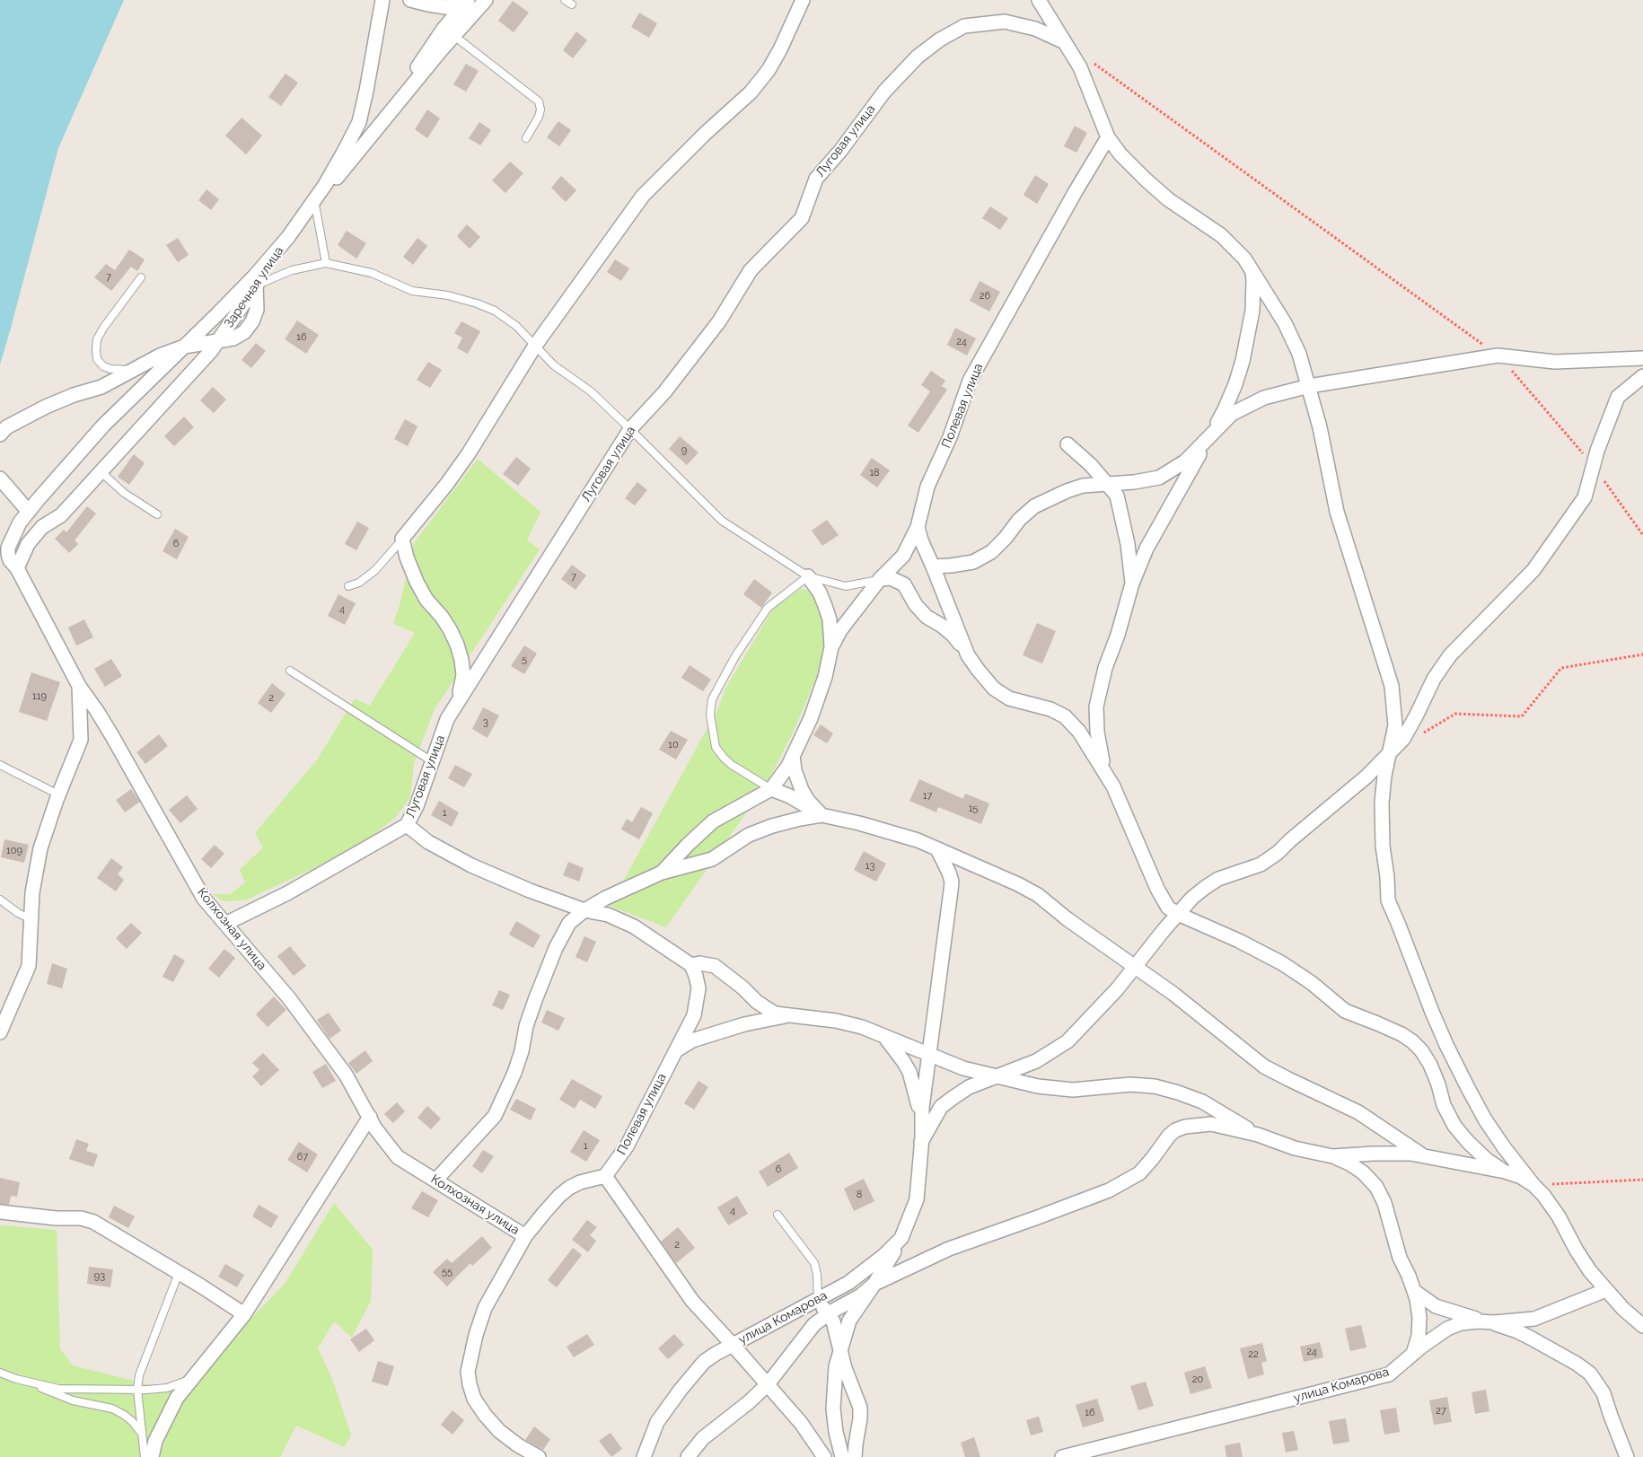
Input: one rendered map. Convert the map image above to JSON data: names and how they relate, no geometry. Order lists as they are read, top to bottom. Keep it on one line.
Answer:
{"streets":{"street":["Луговая улица","Заречная улица","Полевая улица","Колхозная улица","улица Комарова"]},"crossings":[["Луговая улица","Колхозная улица"],["Заречная улица","Колхозная улица"],["Полевая улица","Колхозная улица"]],"house_numbers":["7","26","16","24","9","18","6","7","4","5","119","2","3","10","17","15","1","109","13","1","67","6","8","4","2","55","93","24","22","20","27","16"]}
